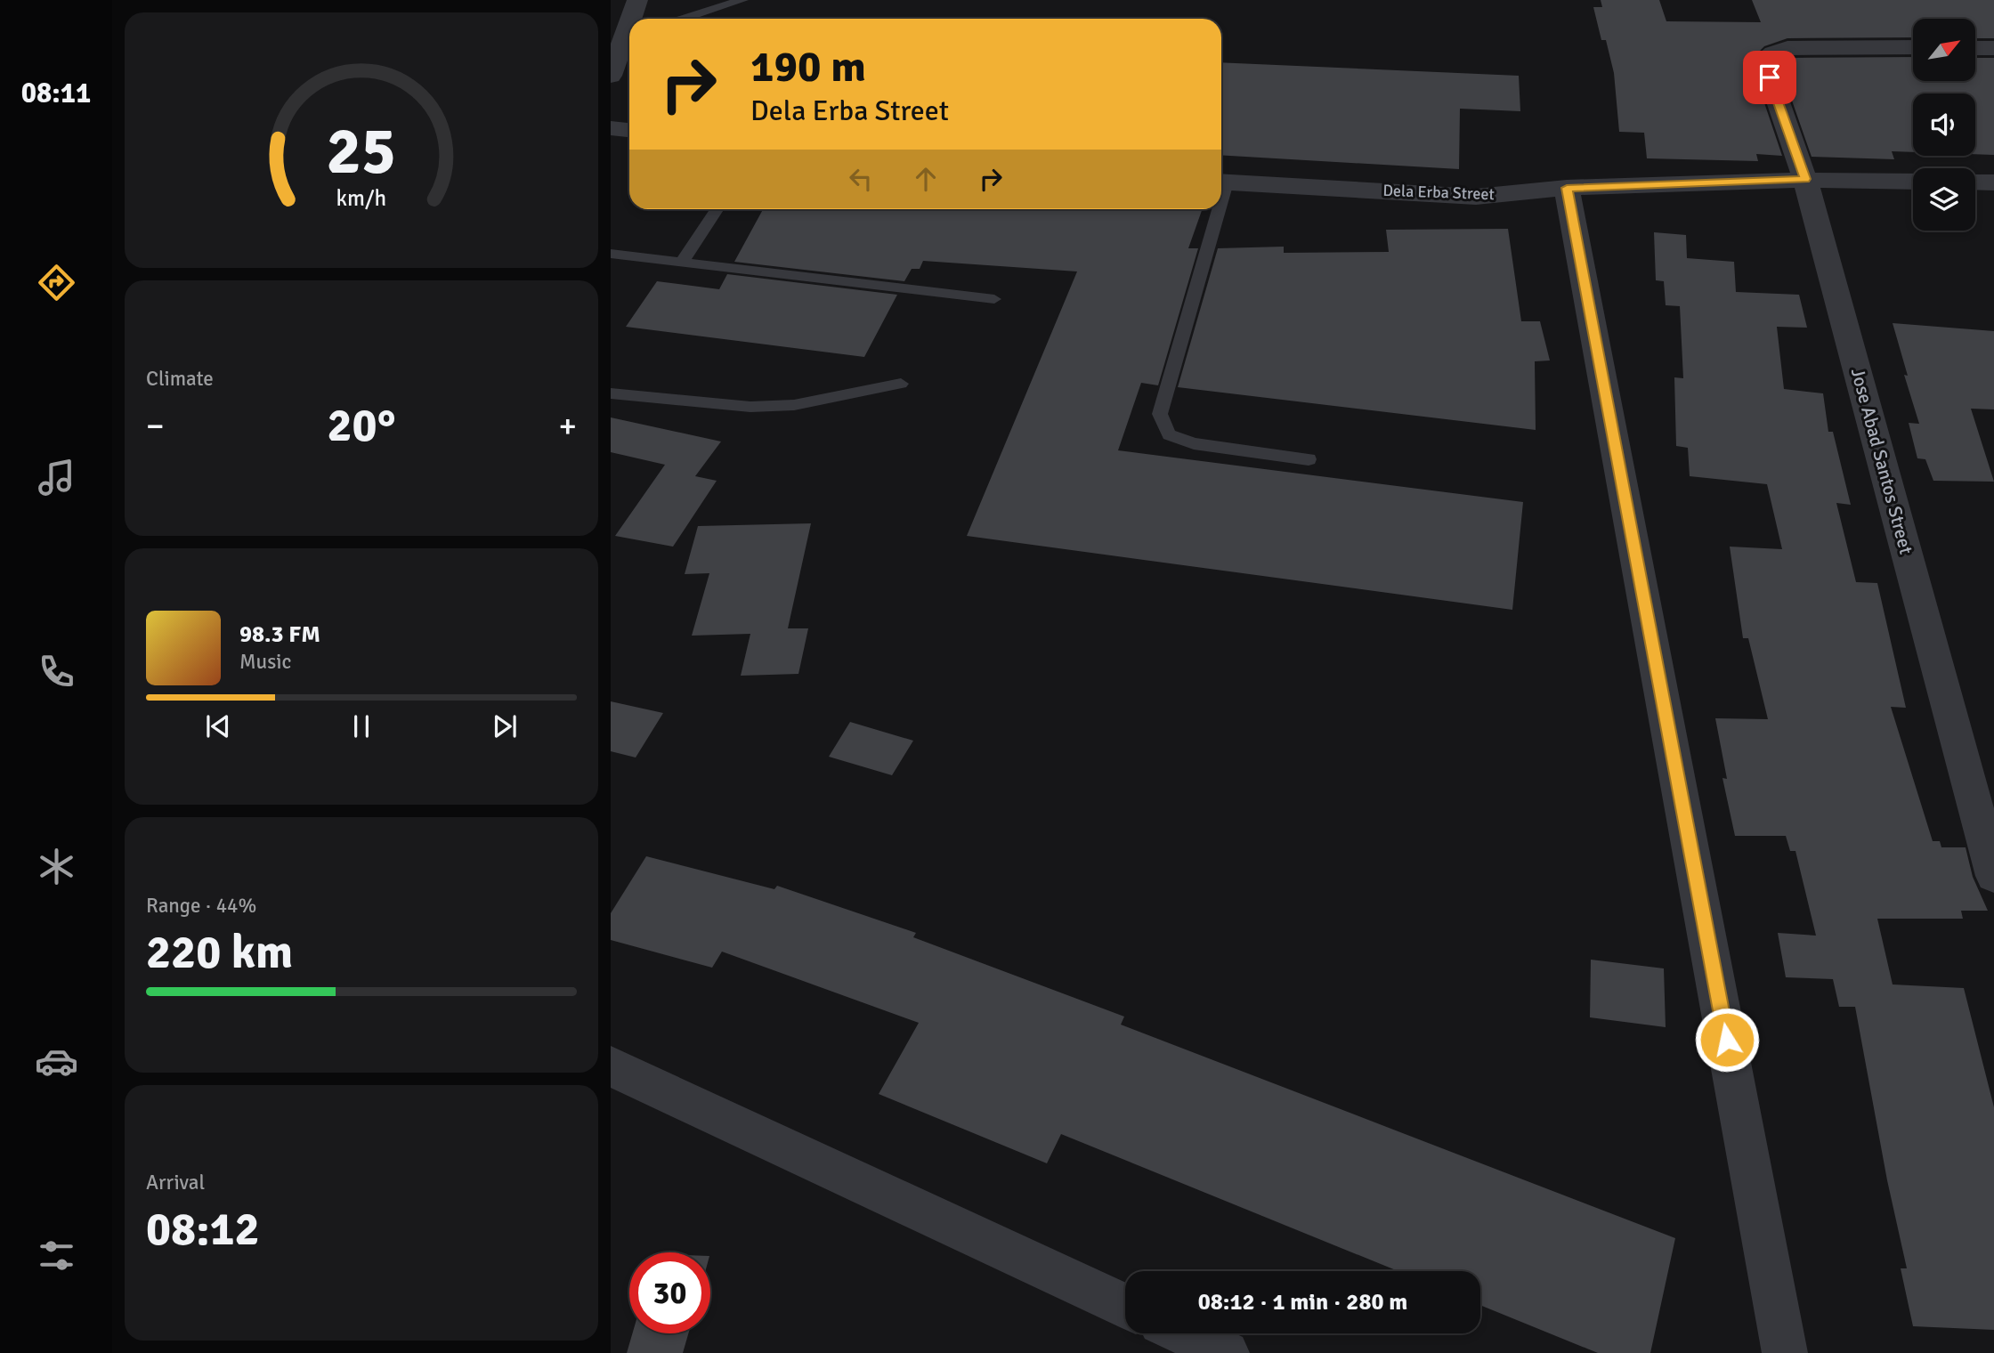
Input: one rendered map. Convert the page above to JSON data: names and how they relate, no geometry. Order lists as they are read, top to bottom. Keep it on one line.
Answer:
{"streets":{"street":["Dela Erba Street","Jose Abad Santos Street"]},"crossings":[["Dela Erba Street","Jose Abad Santos Street"]],"north":"top right","page":{"tabs":"08:11","turn":["190 m","Dela Erba Street"],"tile":["Climate",["Range · 44%","220 km"],["Arrival","08:12"]],"heat":["−","20°","+"],"song":["98.3 FM","Music"],"limit":"30","trip":"08:12 · 1 min · 280 m","gauge":["25","km/h"]}}
